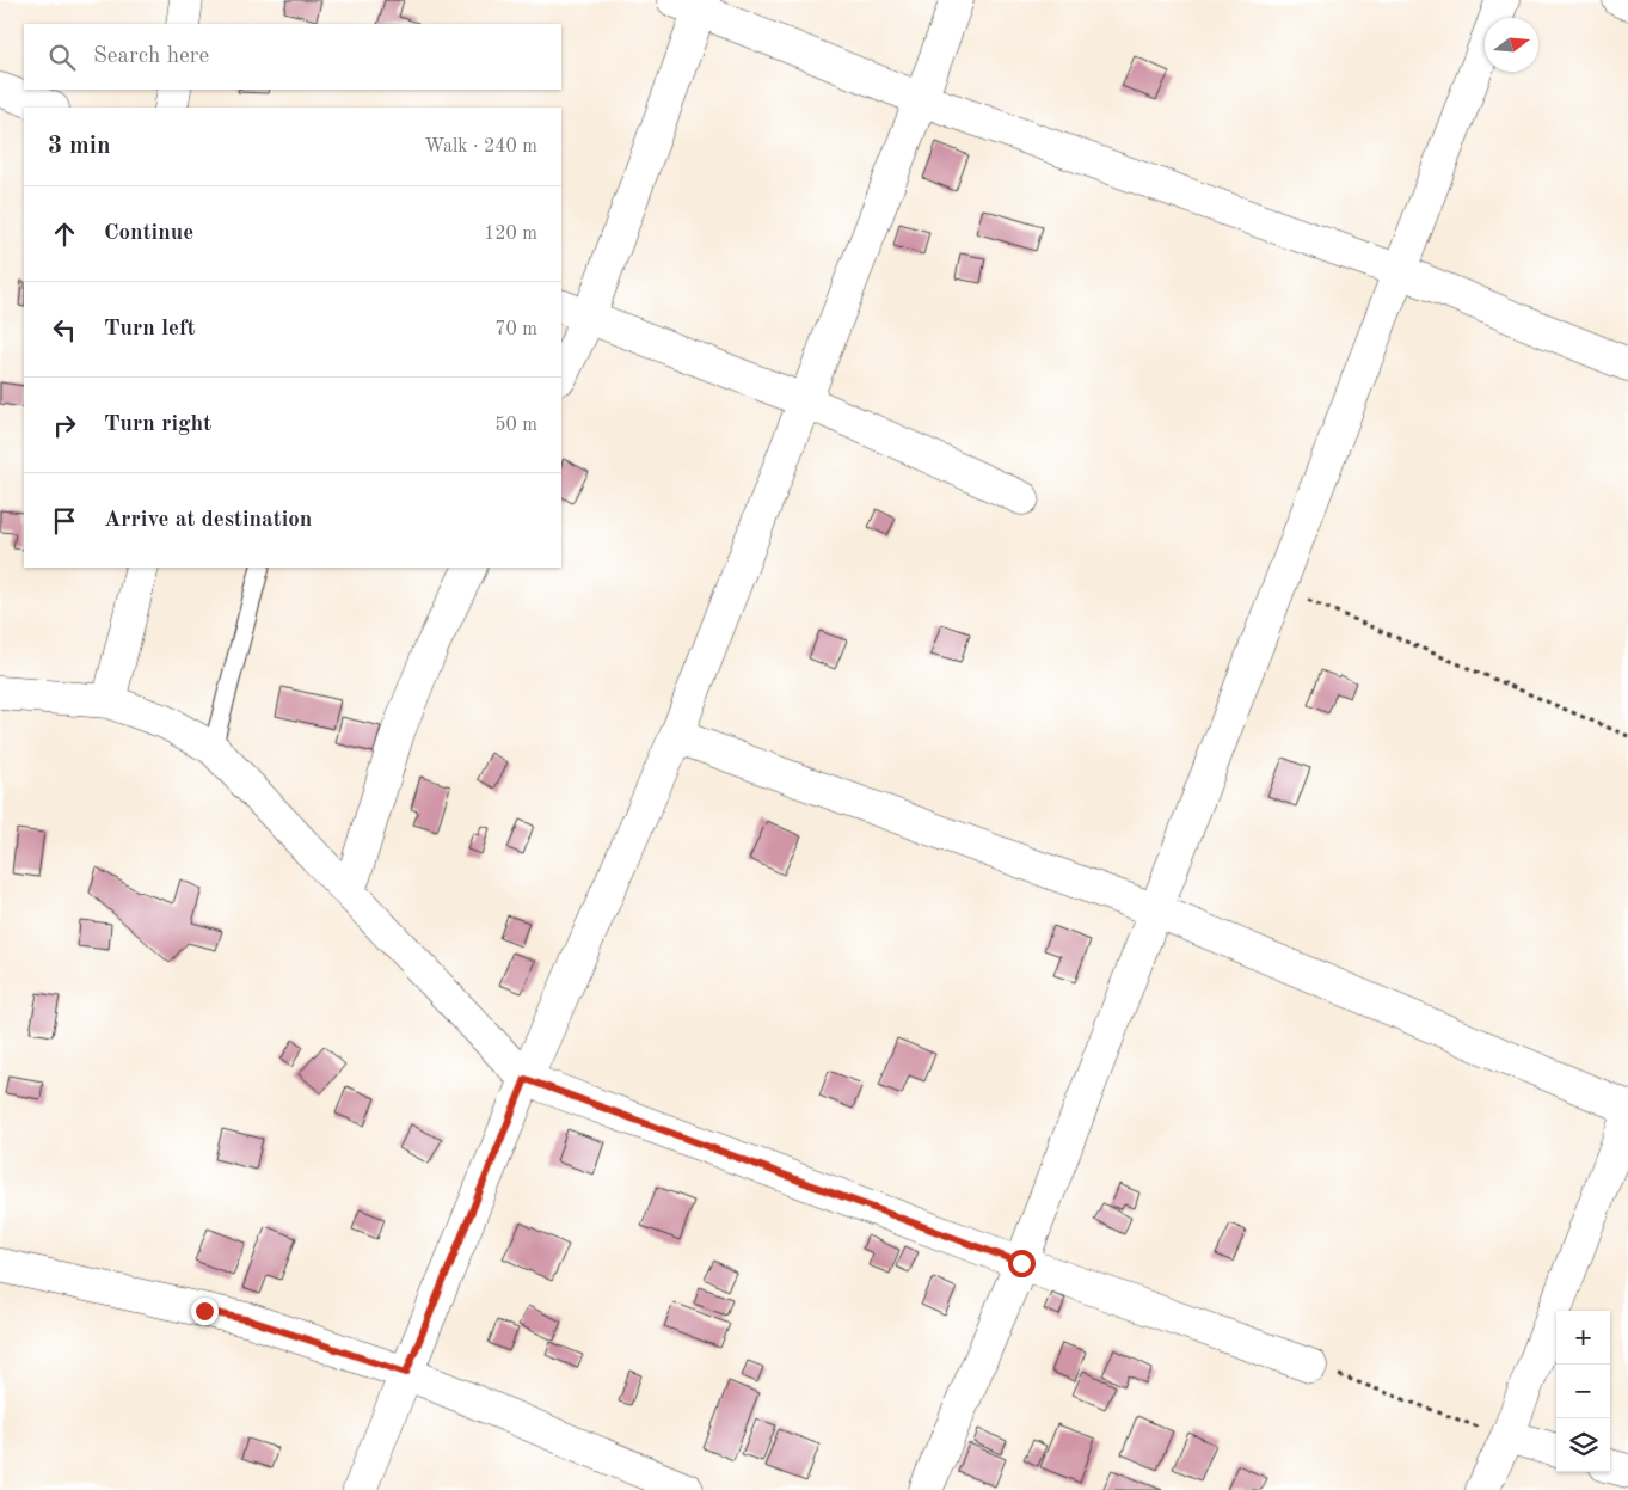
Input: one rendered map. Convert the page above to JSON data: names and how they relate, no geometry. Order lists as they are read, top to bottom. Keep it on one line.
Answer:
{"north":"right","page":{"search":"Search here","heading":["3 min","Walk · 240 m"],"list":[["Continue","120 m"],["Turn left","70 m"],["Turn right","50 m"],"Arrive at destination"],"map_buttons":["+","−"]}}
